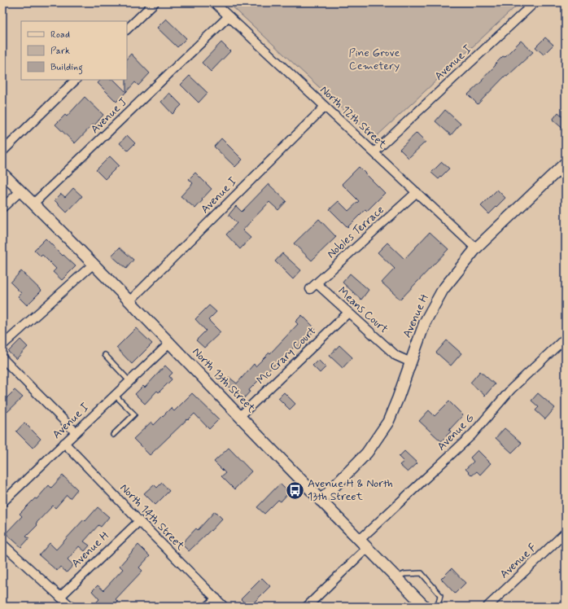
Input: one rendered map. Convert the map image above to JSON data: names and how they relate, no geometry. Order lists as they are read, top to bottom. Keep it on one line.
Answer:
{"streets":{"street":["Avenue I","Avenue J","North 12th Street","Nobles Terrace","Means Court","Avenue H","Mc Crary Court","North 13th Street","Avenue G","North 14th Street","Avenue F"]},"crossings":[["Avenue I","North 12th Street"],["Avenue I","North 13th Street"],["Avenue I","North 14th Street"],["Avenue J","North 12th Street"],["Avenue J","North 13th Street"],["North 12th Street","Nobles Terrace"],["North 12th Street","Avenue H"],["Nobles Terrace","Means Court"],["Means Court","Avenue H"],["Means Court","Mc Crary Court"],["Avenue H","North 13th Street"],["Avenue H","North 14th Street"],["Mc Crary Court","North 13th Street"],["North 13th Street","Avenue G"]],"parks":["Pine Grove Cemetery"],"places":{"bus stop":["Avenue H & North 13th Street"]},"legend":["Road","Park","Building"]}
